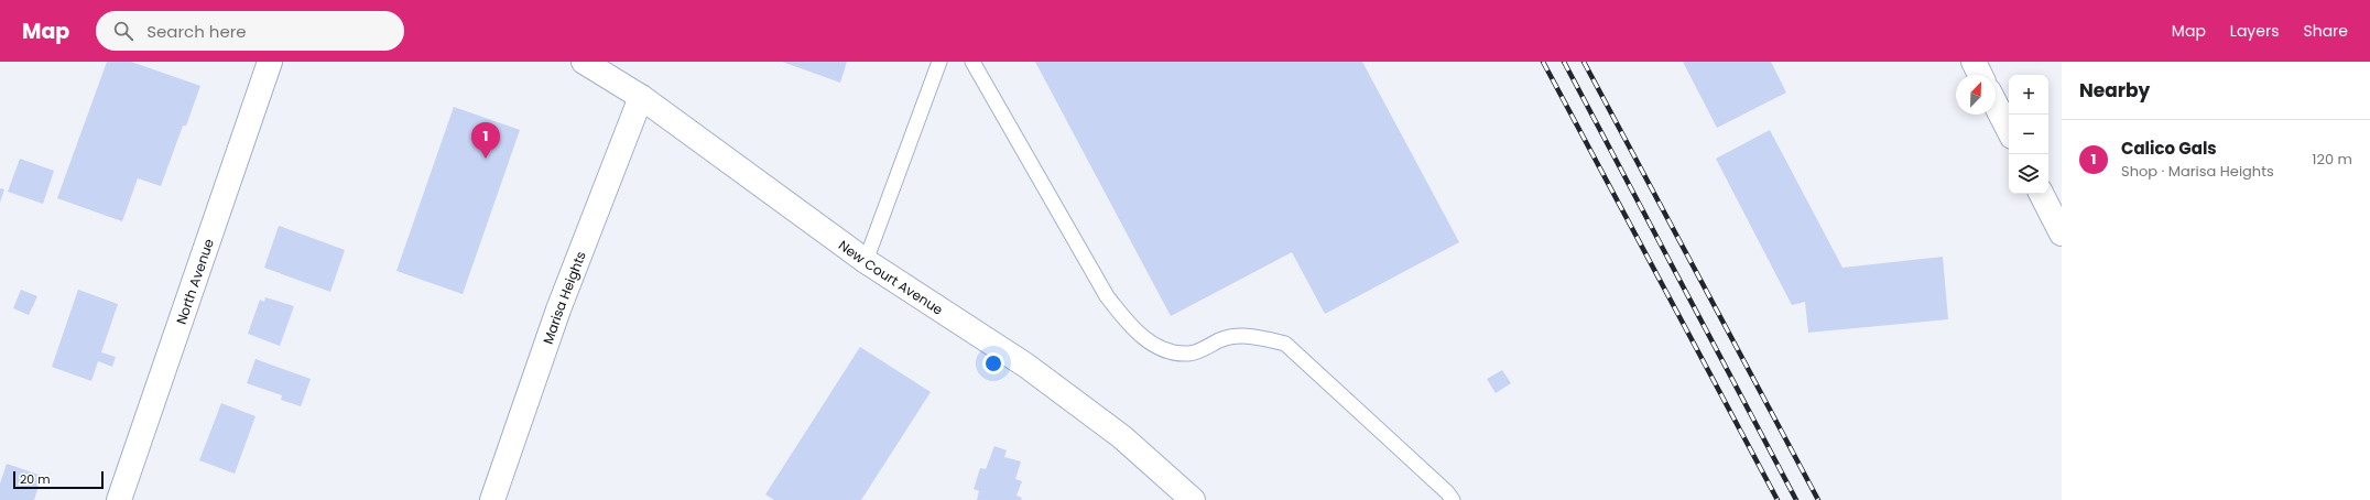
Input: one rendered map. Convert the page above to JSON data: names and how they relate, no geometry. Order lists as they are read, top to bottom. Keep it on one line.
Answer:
{"streets":{"street":["New Court Avenue","North Avenue","Marisa Heights"]},"crossings":[["New Court Avenue","Marisa Heights"]],"scale_bar":"20 m","north":"top right","page":{"header":"Map","search":"Search here","nav":["Map","Layers","Share"],"heading":"Nearby","map_buttons":["+","−"],"list":[{"mark":"1","name":"Calico Gals","note":"Shop · Marisa Heights","value":"120 m"}],"pins":"1","scale":"20 m"}}
